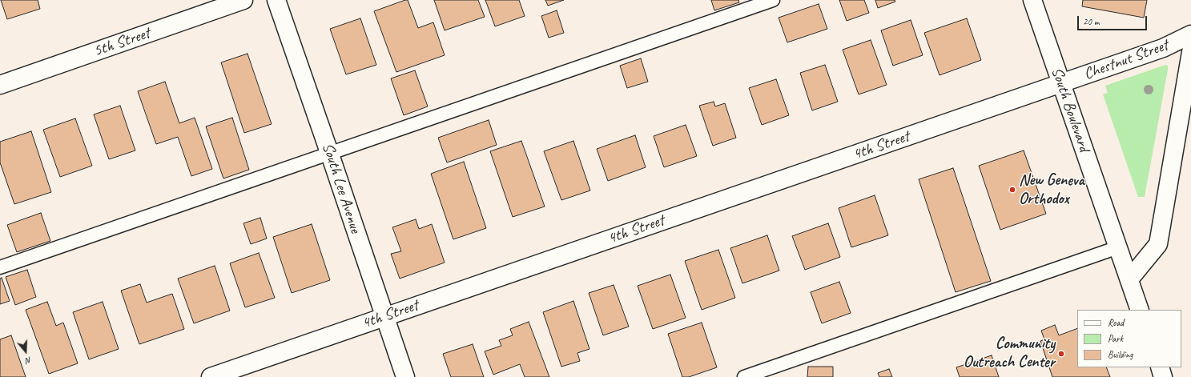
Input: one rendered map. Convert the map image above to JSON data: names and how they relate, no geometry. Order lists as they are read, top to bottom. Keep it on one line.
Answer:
{"streets":{"street":["5th Street","Chestnut Street","South Boulevard","4th Street","South Lee Avenue"]},"crossings":[["Chestnut Street","South Boulevard"],["Chestnut Street","4th Street"],["South Boulevard","4th Street"],["4th Street","South Lee Avenue"]],"places":["New Geneva Orthodox","Community Outreach Center"],"legend":["Road","Park","Building"],"scale_bar":"20 m","north":"bottom"}
